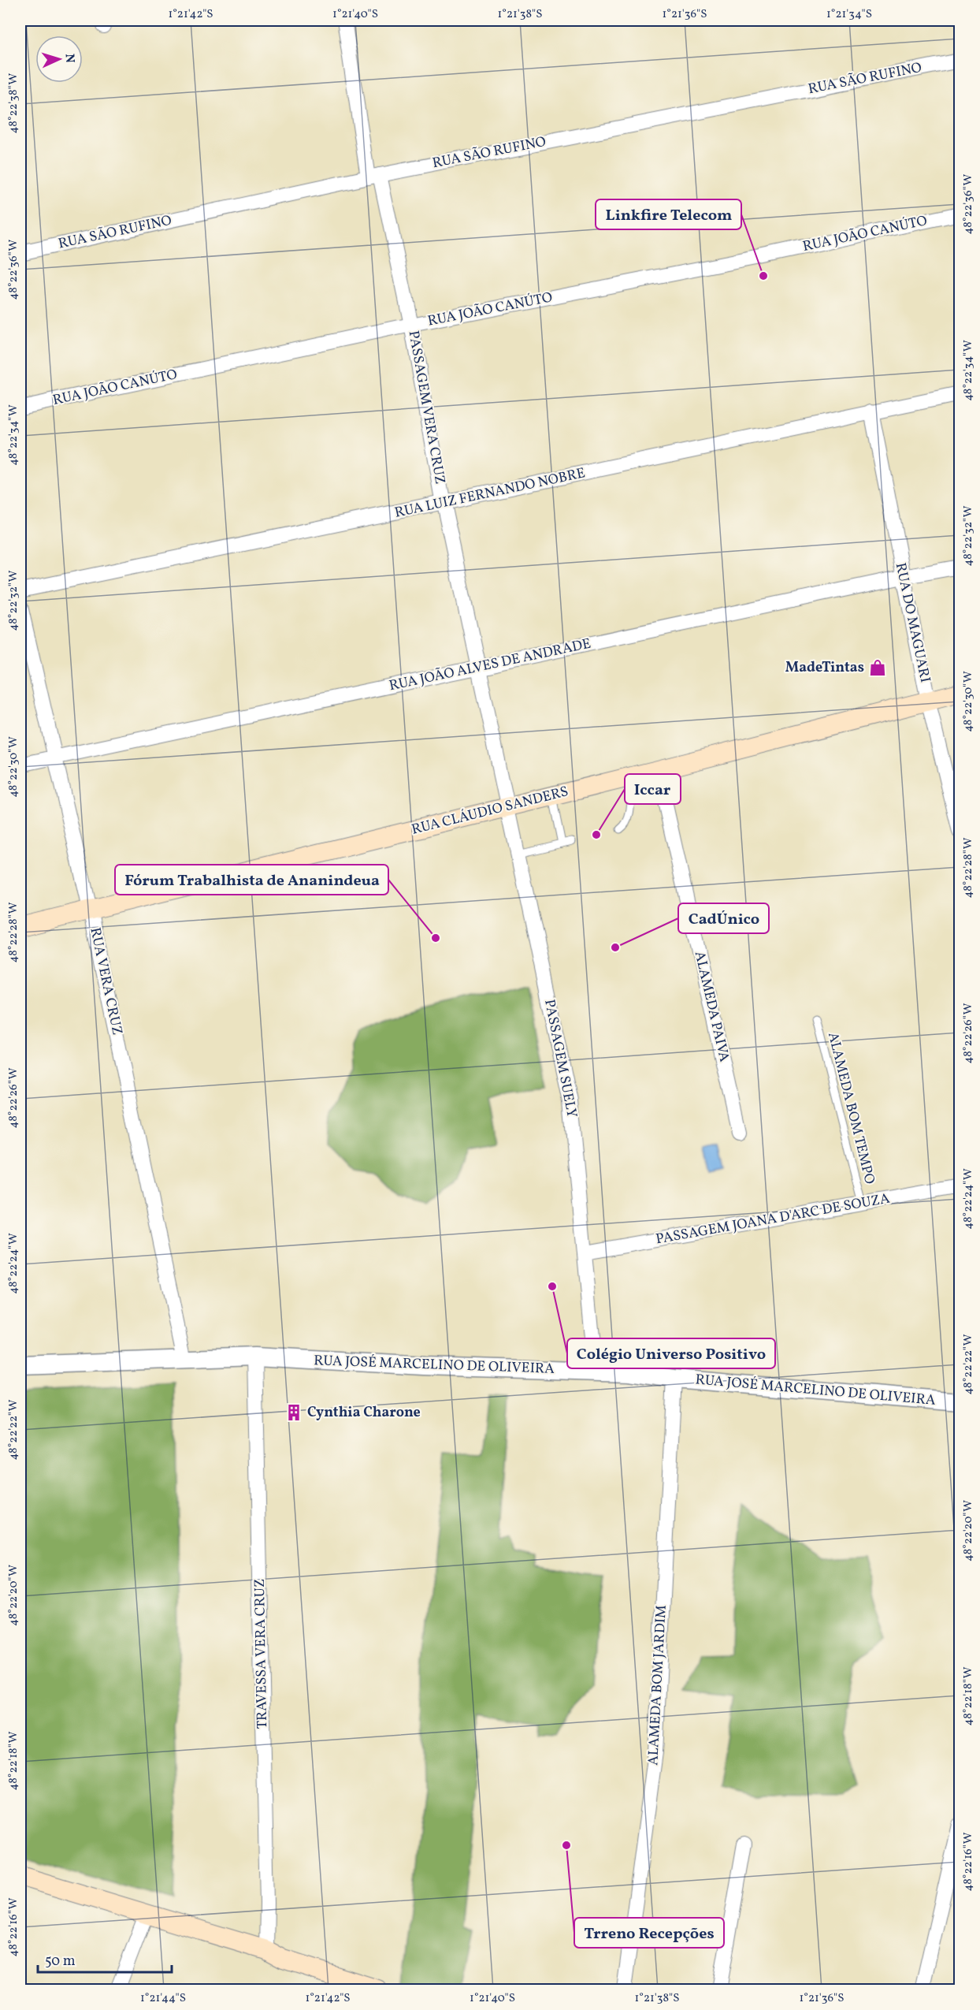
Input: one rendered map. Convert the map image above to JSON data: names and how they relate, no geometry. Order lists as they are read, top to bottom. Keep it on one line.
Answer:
{"streets":{"main road":["RUA CLÁUDIO SANDERS"],"street":["RUA SÃO RUFINO","RUA JOÃO CANÚTO","PASSAGEM VERA CRUZ","RUA LUIZ FERNANDO NOBRE","RUA DO MAGUARI","RUA JOÃO ALVES DE ANDRADE","RUA VERA CRUZ","ALAMEDA PAIVA","PASSAGEM SUELY","PASSAGEM JOANA D'ARC DE SOUZA","RUA JOSÉ MARCELINO DE OLIVEIRA","TRAVESSA VERA CRUZ","ALAMEDA BOM JARDIM"],"lane":["ALAMEDA BOM TEMPO"]},"crossings":[["RUA SÃO RUFINO","PASSAGEM VERA CRUZ"],["RUA JOÃO CANÚTO","PASSAGEM VERA CRUZ"],["PASSAGEM VERA CRUZ","RUA LUIZ FERNANDO NOBRE"],["PASSAGEM VERA CRUZ","RUA JOÃO ALVES DE ANDRADE"],["PASSAGEM VERA CRUZ","RUA CLÁUDIO SANDERS"],["PASSAGEM VERA CRUZ","PASSAGEM SUELY"],["RUA LUIZ FERNANDO NOBRE","RUA DO MAGUARI"],["RUA DO MAGUARI","RUA JOÃO ALVES DE ANDRADE"],["RUA DO MAGUARI","RUA CLÁUDIO SANDERS"],["RUA JOÃO ALVES DE ANDRADE","RUA VERA CRUZ"],["RUA CLÁUDIO SANDERS","RUA VERA CRUZ"],["RUA CLÁUDIO SANDERS","ALAMEDA PAIVA"],["RUA CLÁUDIO SANDERS","PASSAGEM SUELY"],["RUA VERA CRUZ","RUA JOSÉ MARCELINO DE OLIVEIRA"],["PASSAGEM SUELY","PASSAGEM JOANA D'ARC DE SOUZA"],["PASSAGEM SUELY","RUA JOSÉ MARCELINO DE OLIVEIRA"],["ALAMEDA BOM TEMPO","PASSAGEM JOANA D'ARC DE SOUZA"],["RUA JOSÉ MARCELINO DE OLIVEIRA","TRAVESSA VERA CRUZ"],["RUA JOSÉ MARCELINO DE OLIVEIRA","ALAMEDA BOM JARDIM"]],"places":{"other":["Linkfire Telecom","Iccar","Fórum Trabalhista de Ananindeua","CadÚnico","Colégio Universo Positivo","Trreno Recepções"],"shop":["MadeTintas"],"building":["Cynthia Charone"]},"scale_bar":"50 m","north":"right","coordinates":["1°21'42\"S","1°21'40\"S","1°21'38\"S","1°21'36\"S","1°21'34\"S","48°22'38\"W","48°22'36\"W","48°22'34\"W","48°22'32\"W","48°22'30\"W","48°22'28\"W","48°22'26\"W","48°22'24\"W","48°22'22\"W","48°22'20\"W","48°22'18\"W","48°22'16\"W","1°21'44\"S"]}
